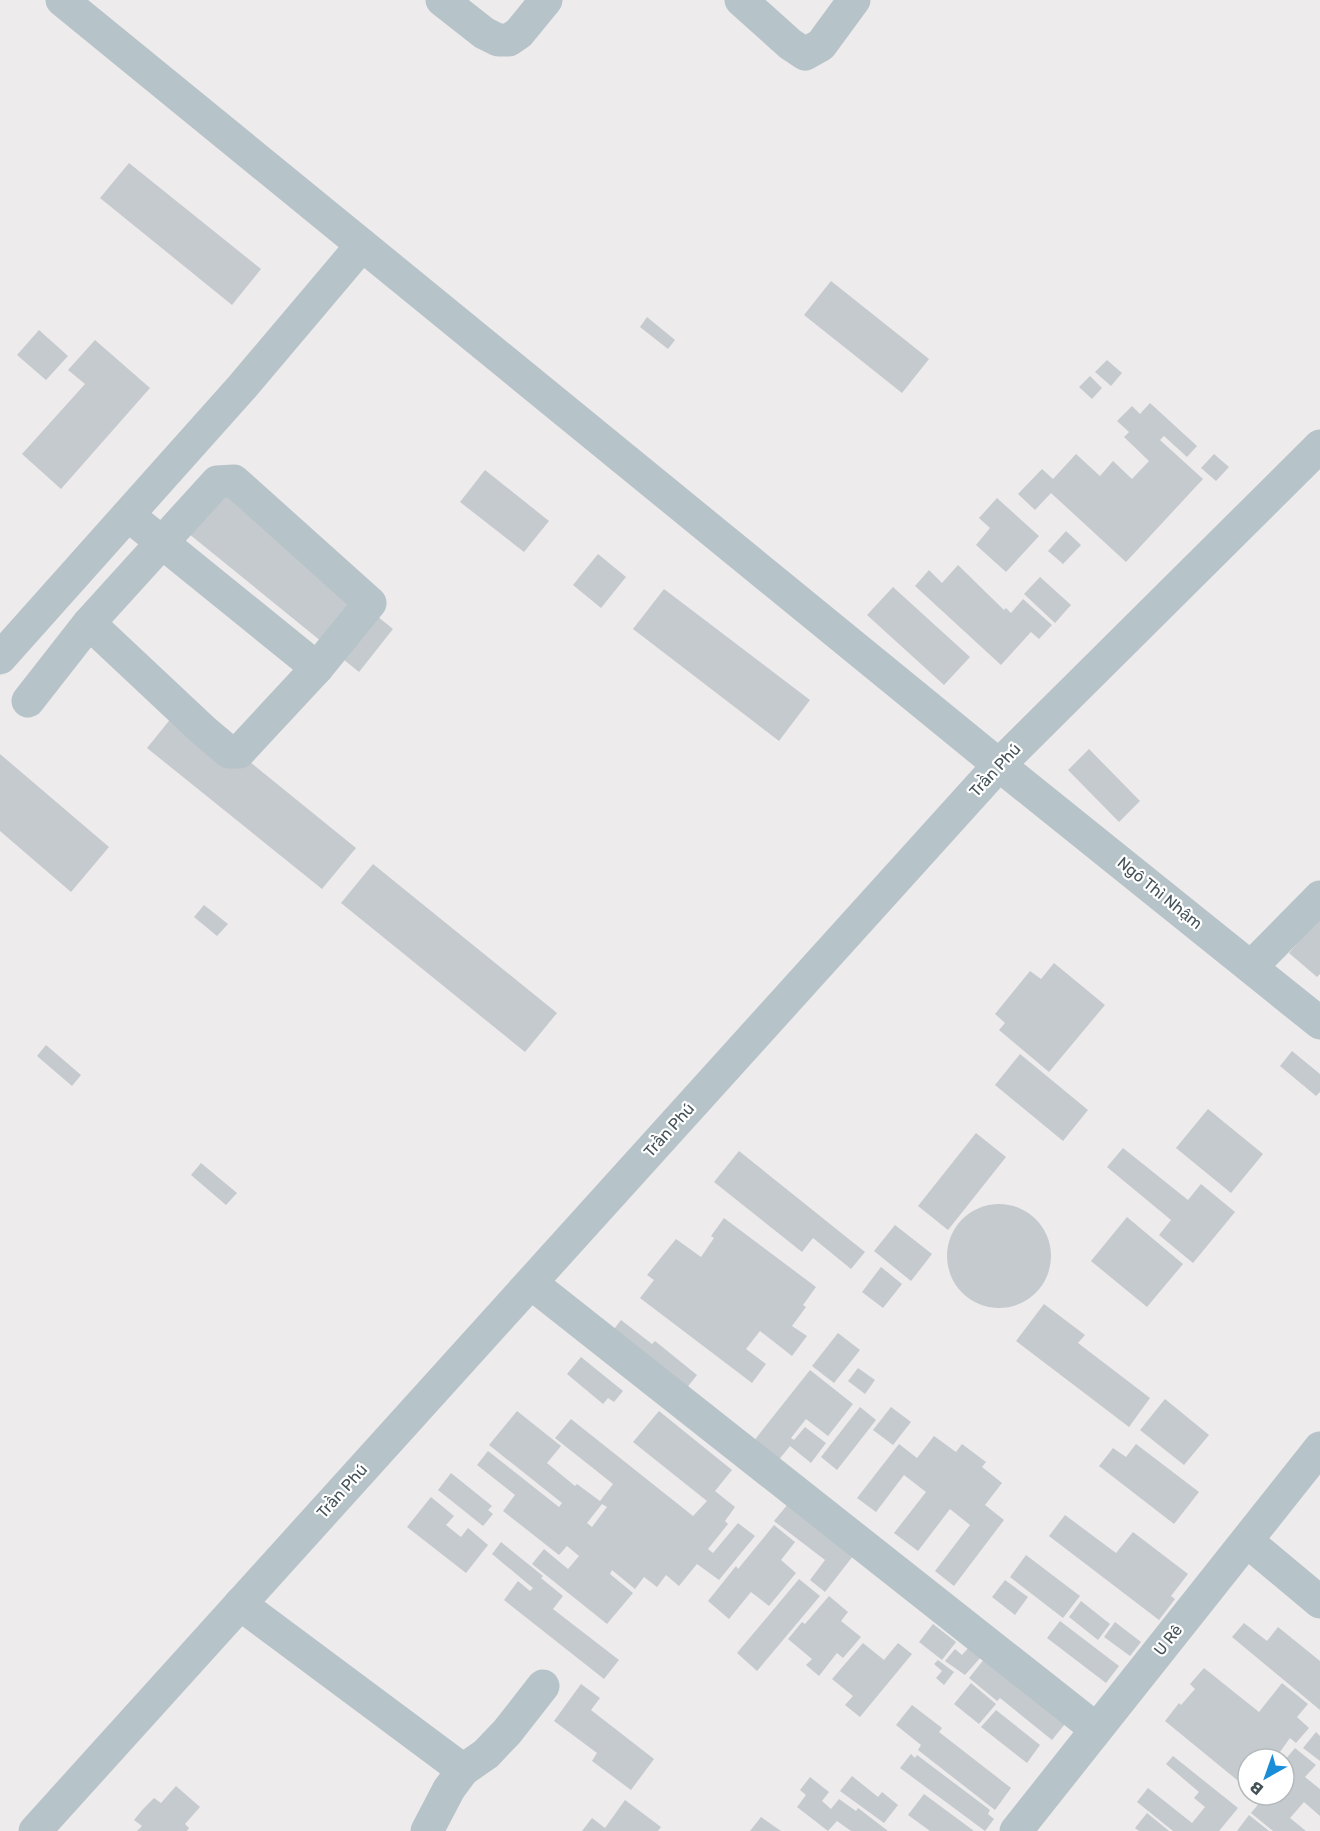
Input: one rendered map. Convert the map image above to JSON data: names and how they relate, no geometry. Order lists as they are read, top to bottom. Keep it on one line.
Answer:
{"streets":{"street":["Trần Phú","Ngô Thì Nhậm","U Rê"]},"crossings":[["Trần Phú","Ngô Thì Nhậm"]],"north":"bottom left"}
